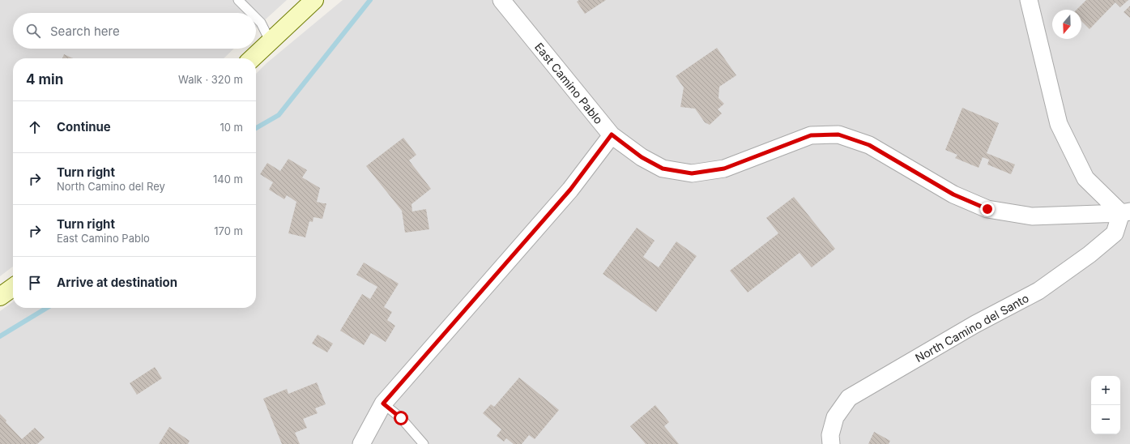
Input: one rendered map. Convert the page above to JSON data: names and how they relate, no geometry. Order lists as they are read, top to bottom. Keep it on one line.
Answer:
{"streets":{"street":["East Camino Pablo","North Camino del Santo"]},"crossings":[["East Camino Pablo","North Camino del Santo"]],"north":"bottom","page":{"search":"Search here","heading":["4 min","Walk · 320 m"],"list":[["Continue","10 m"],["Turn right","North Camino del Rey","140 m"],["Turn right","East Camino Pablo","170 m"],"Arrive at destination"],"map_buttons":["+","−"]}}
